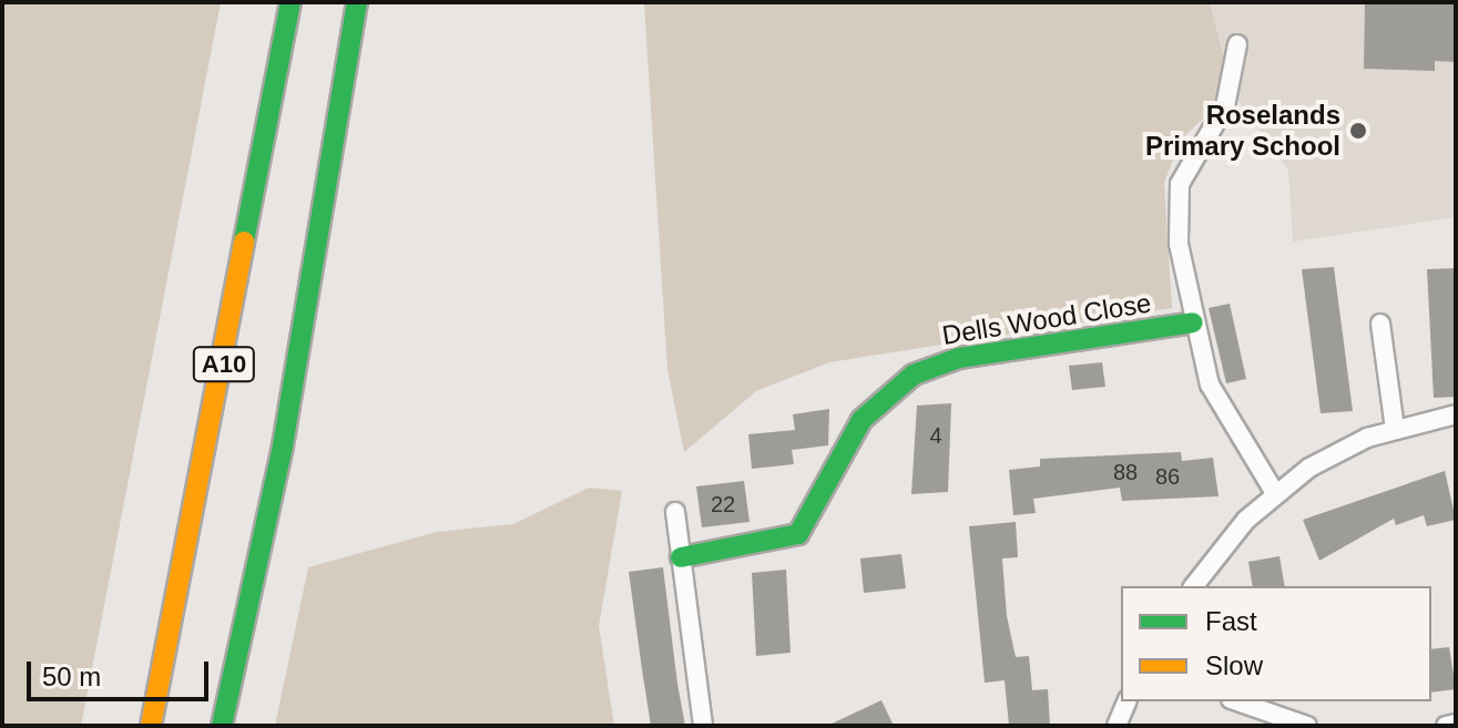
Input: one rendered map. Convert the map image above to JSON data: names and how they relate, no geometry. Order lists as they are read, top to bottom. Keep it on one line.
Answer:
{"streets":{"main road":["Dells Wood Close","A10"]},"places":["Roselands Primary School"],"house_numbers":["4","88","86","22"],"legend":["Fast","Slow"],"scale_bar":"50 m"}
